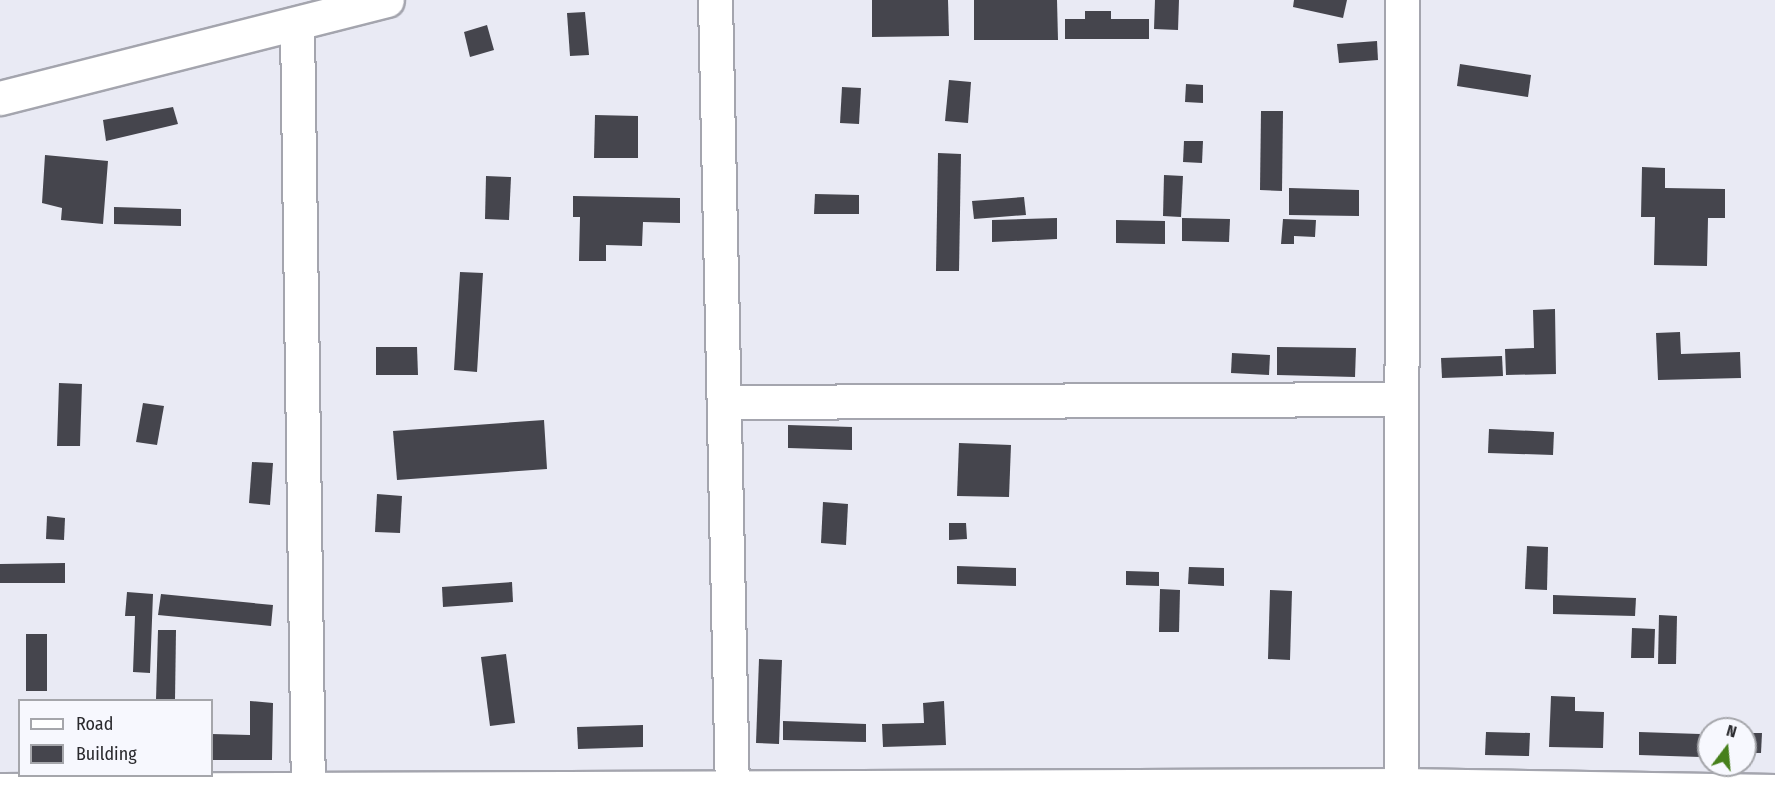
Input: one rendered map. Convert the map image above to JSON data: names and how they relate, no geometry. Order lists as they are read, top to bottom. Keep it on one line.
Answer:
{"legend":["Road","Building"],"north":"top"}
